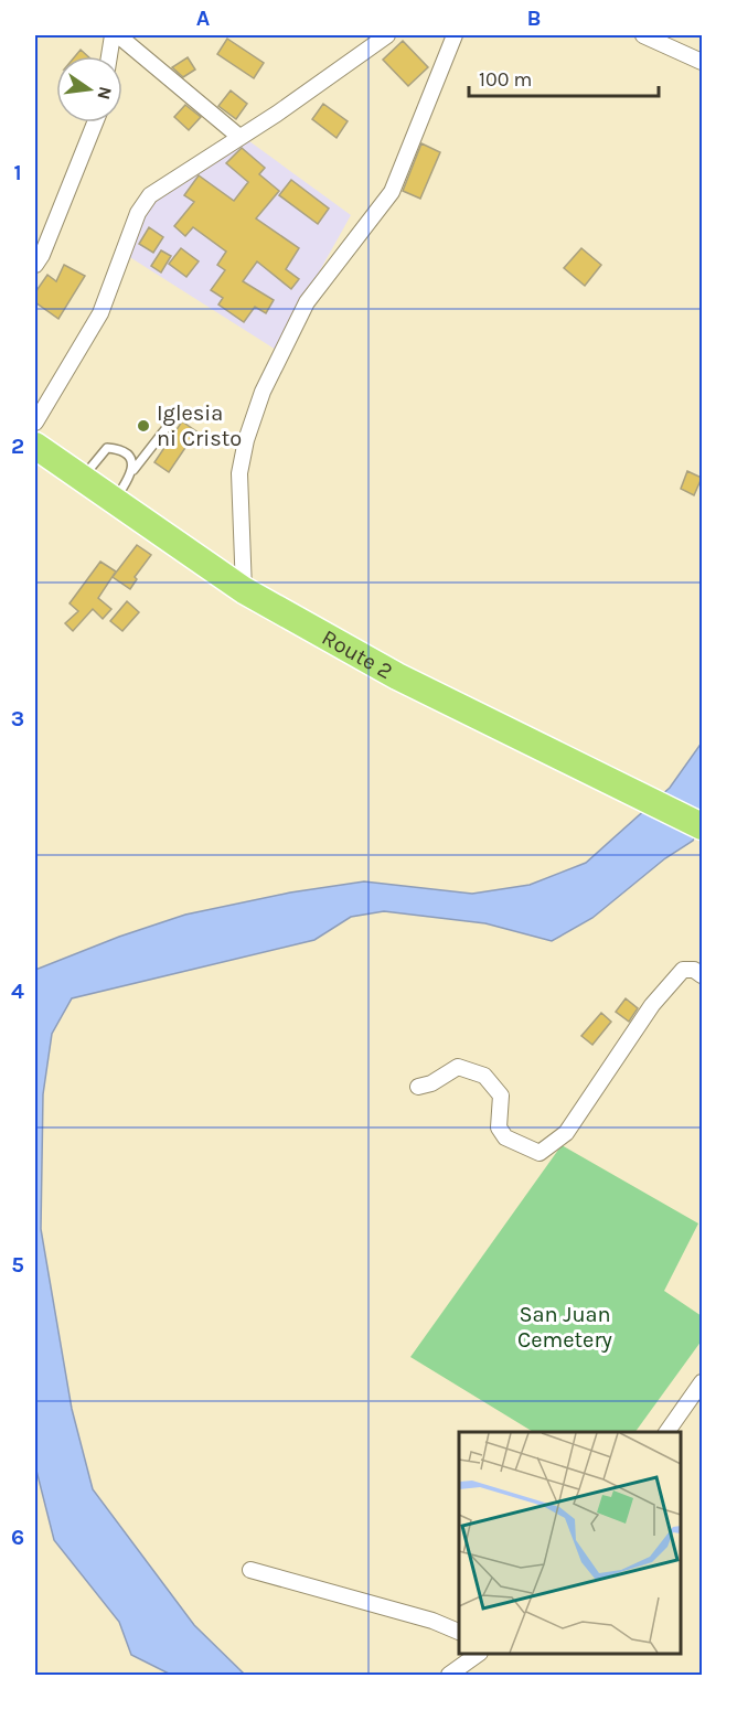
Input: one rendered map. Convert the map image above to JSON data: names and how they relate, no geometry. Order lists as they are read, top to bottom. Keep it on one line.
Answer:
{"streets":{"highway":["Route 2"]},"parks":["San Juan Cemetery"],"places":["Iglesia ni Cristo"],"scale_bar":"100 m","north":"right","grid":{"columns":["A","B"],"rows":["1","2","3","4","5","6"]}}
